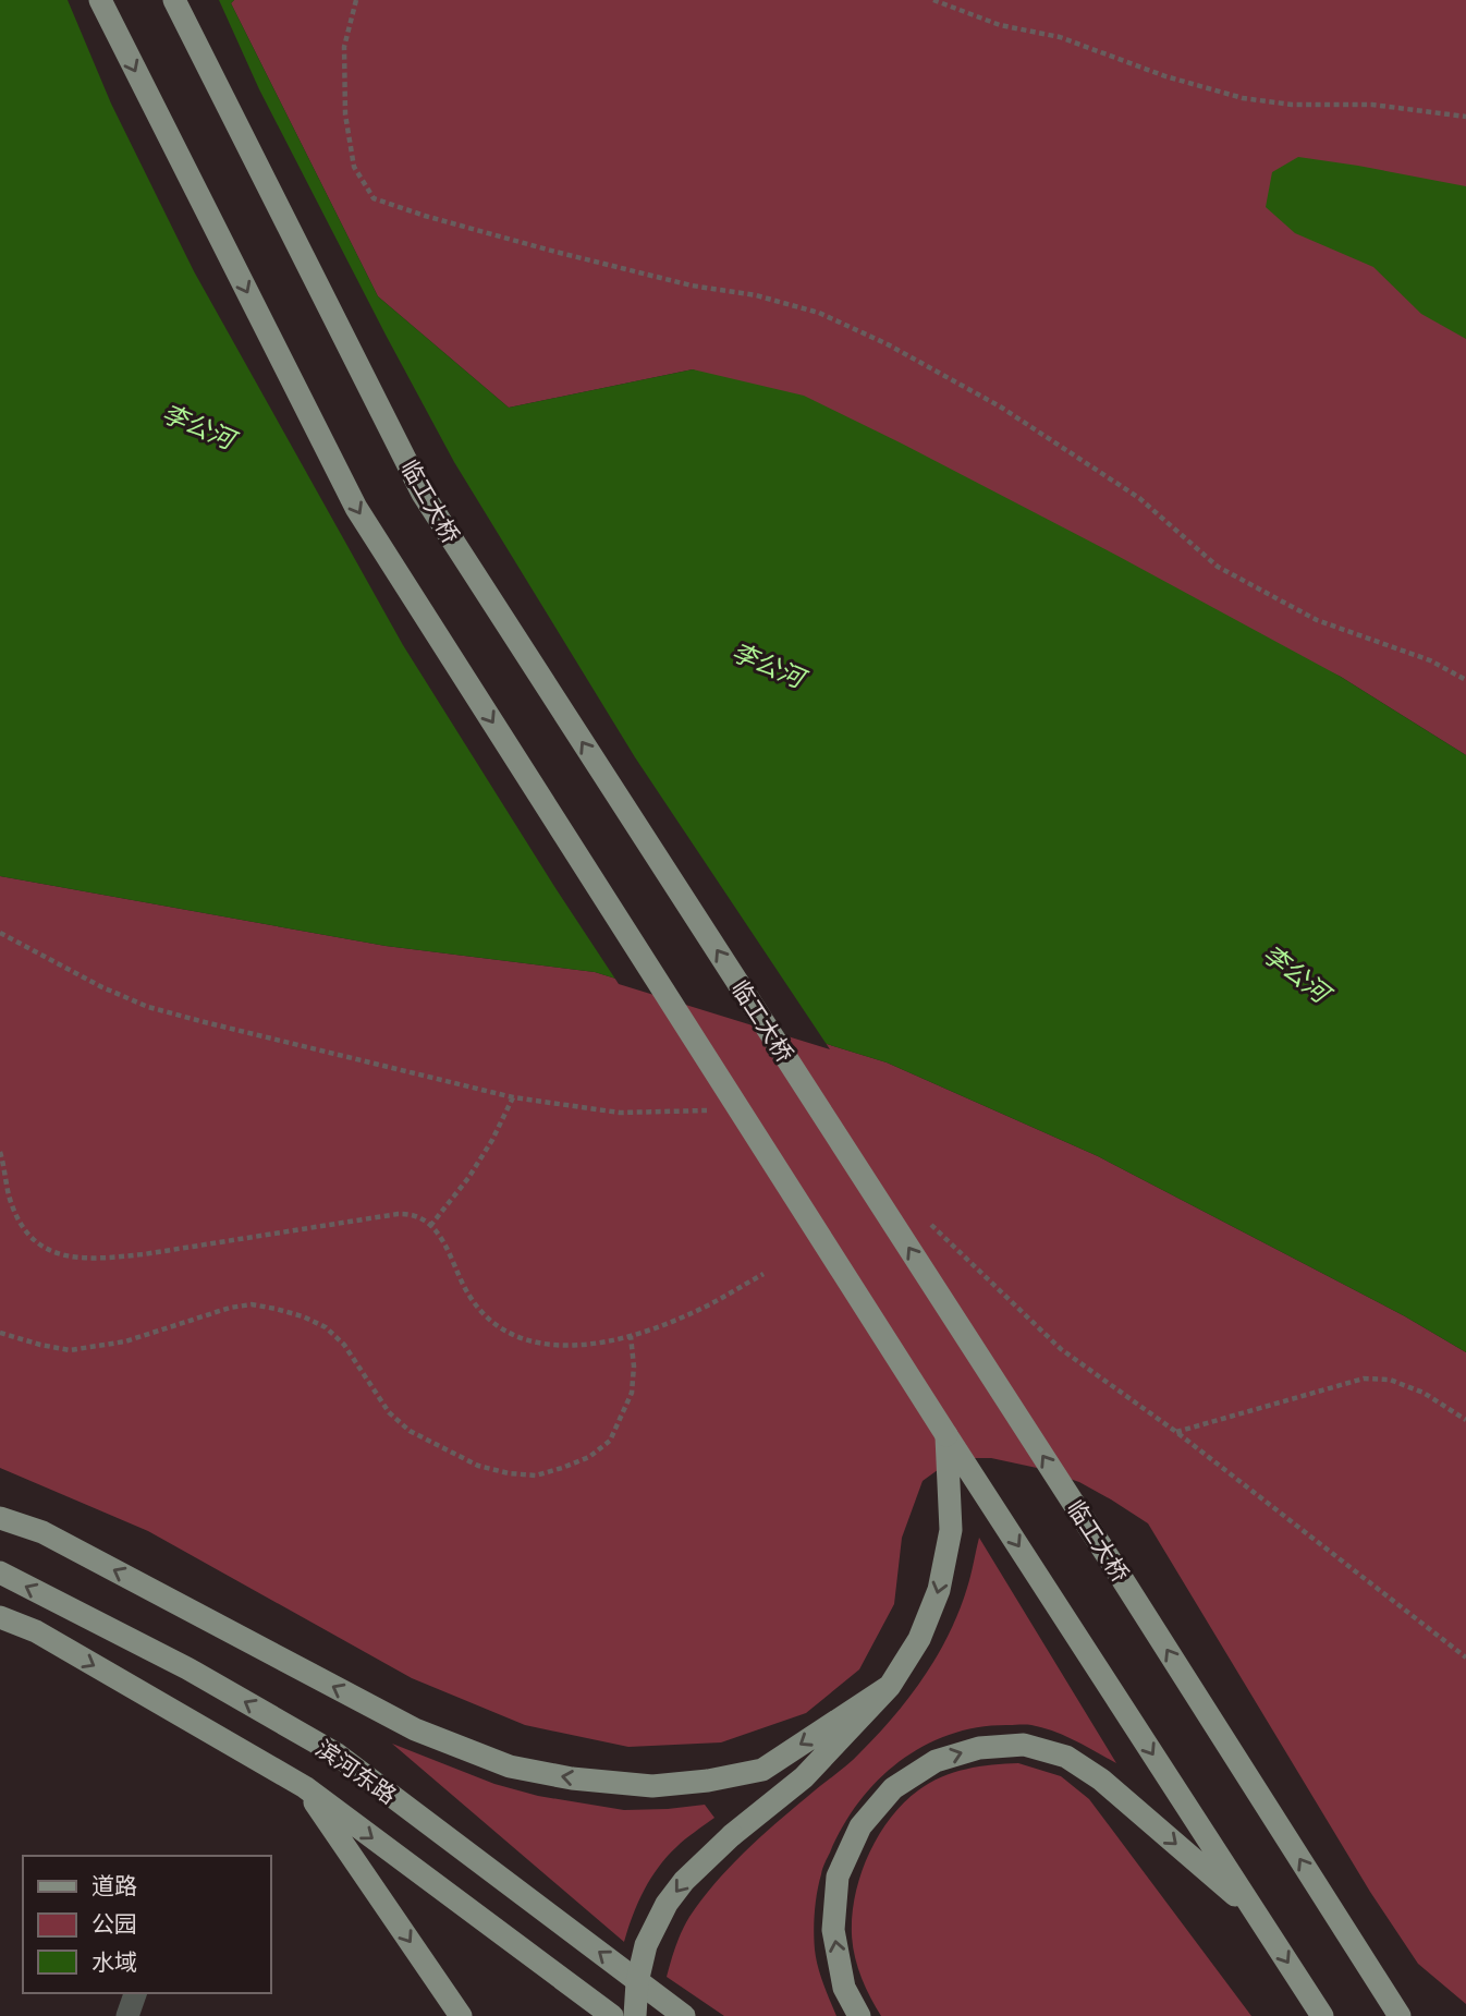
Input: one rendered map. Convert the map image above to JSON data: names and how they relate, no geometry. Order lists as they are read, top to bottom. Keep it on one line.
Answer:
{"streets":{"main road":["临工大桥","滨河东路"]},"water":["李公河"],"legend":["道路","公园","水域"]}
